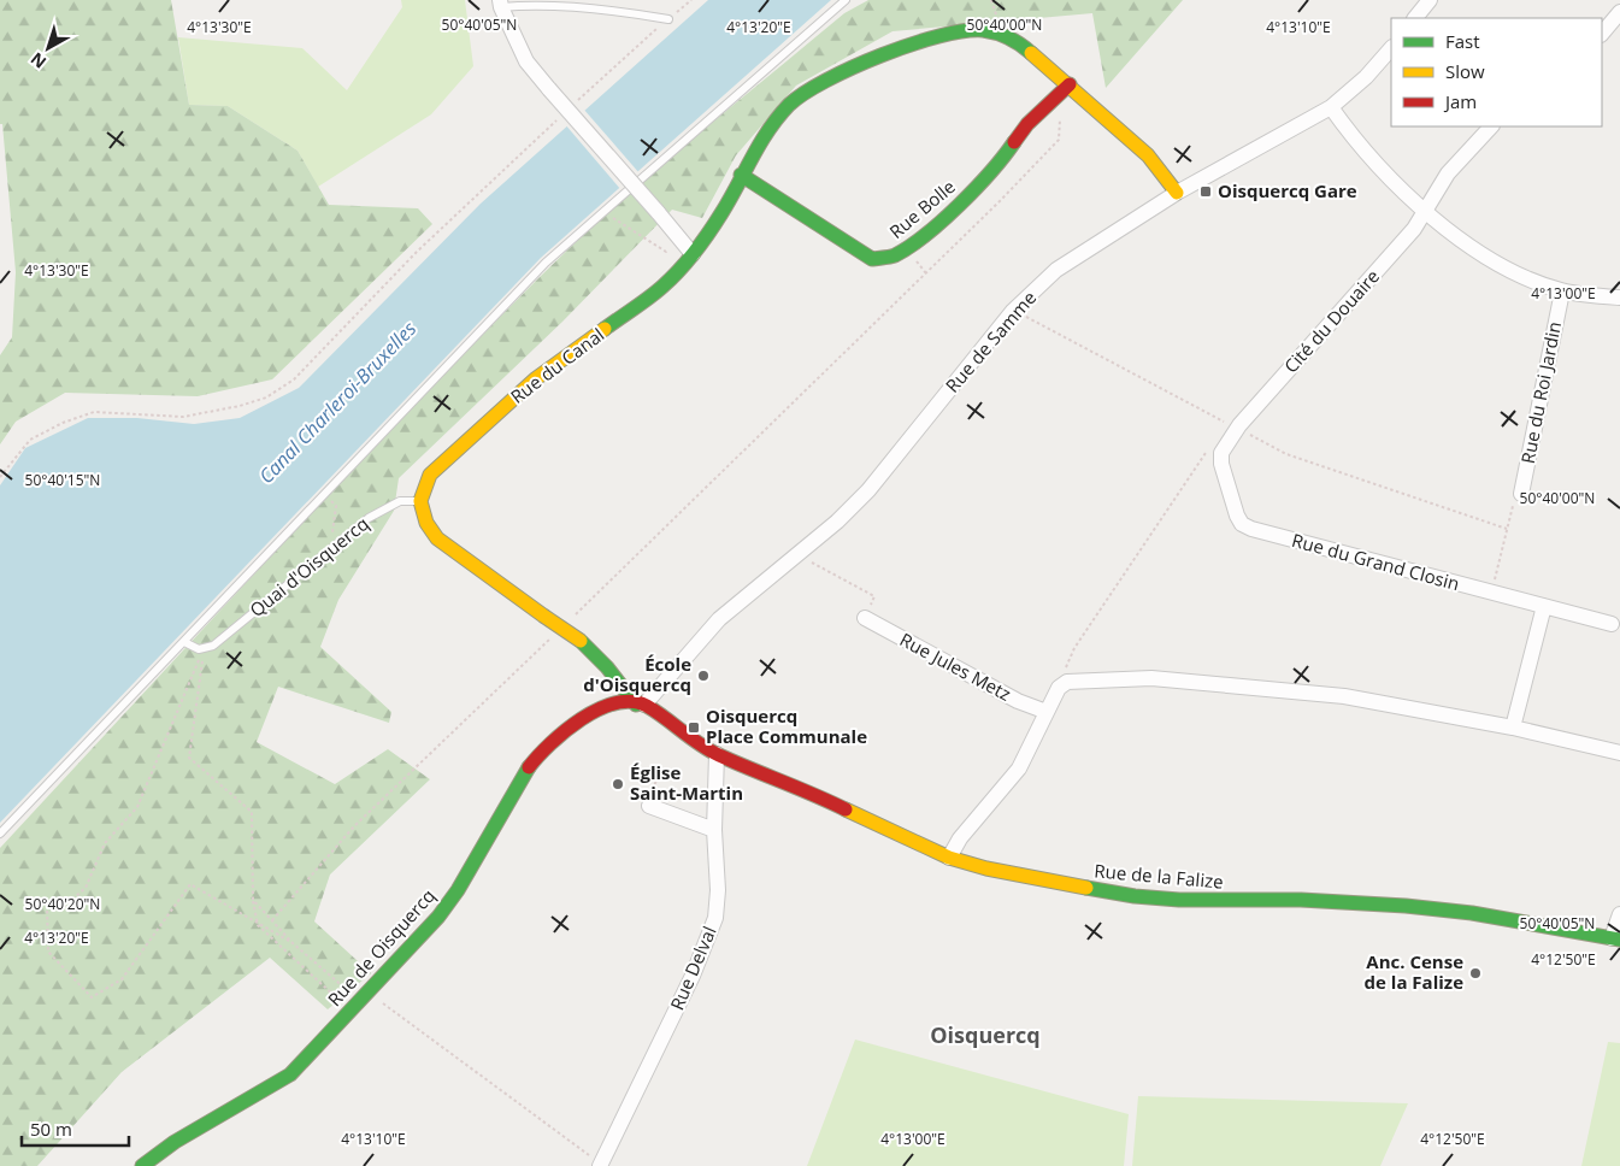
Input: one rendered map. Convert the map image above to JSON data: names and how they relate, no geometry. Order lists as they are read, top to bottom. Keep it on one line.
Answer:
{"streets":{"street":["Rue Bolle","Cité du Douaire","Rue de Samme","Rue du Canal","Rue du Roi Jardin","Rue du Grand Closin","Rue Jules Metz","Rue de la Falize","Rue de Oisquercq","Rue Delval"],"lane":["Quai d'Oisquercq"]},"crossings":[["Rue de Samme","Rue de la Falize"],["Rue de Samme","Rue de Oisquercq"],["Rue du Canal","Quai d'Oisquercq"],["Rue de la Falize","Rue de Oisquercq"],["Rue de la Falize","Rue Delval"]],"districts":["Oisquercq"],"water":["Canal Charleroi-Bruxelles"],"places":{"transit":["Oisquercq Gare","Oisquercq Place Communale"],"other":["École d'Oisquercq","Église Saint-Martin","Anc. Cense de la Falize"]},"legend":["Fast","Slow","Jam"],"scale_bar":"50 m","north":"bottom left","coordinates":["50°40'05\"N","50°40'00\"N","4°13'30\"E","4°13'20\"E","4°13'10\"E","4°13'00\"E","50°40'15\"N","50°40'20\"N","4°12'50\"E"]}
